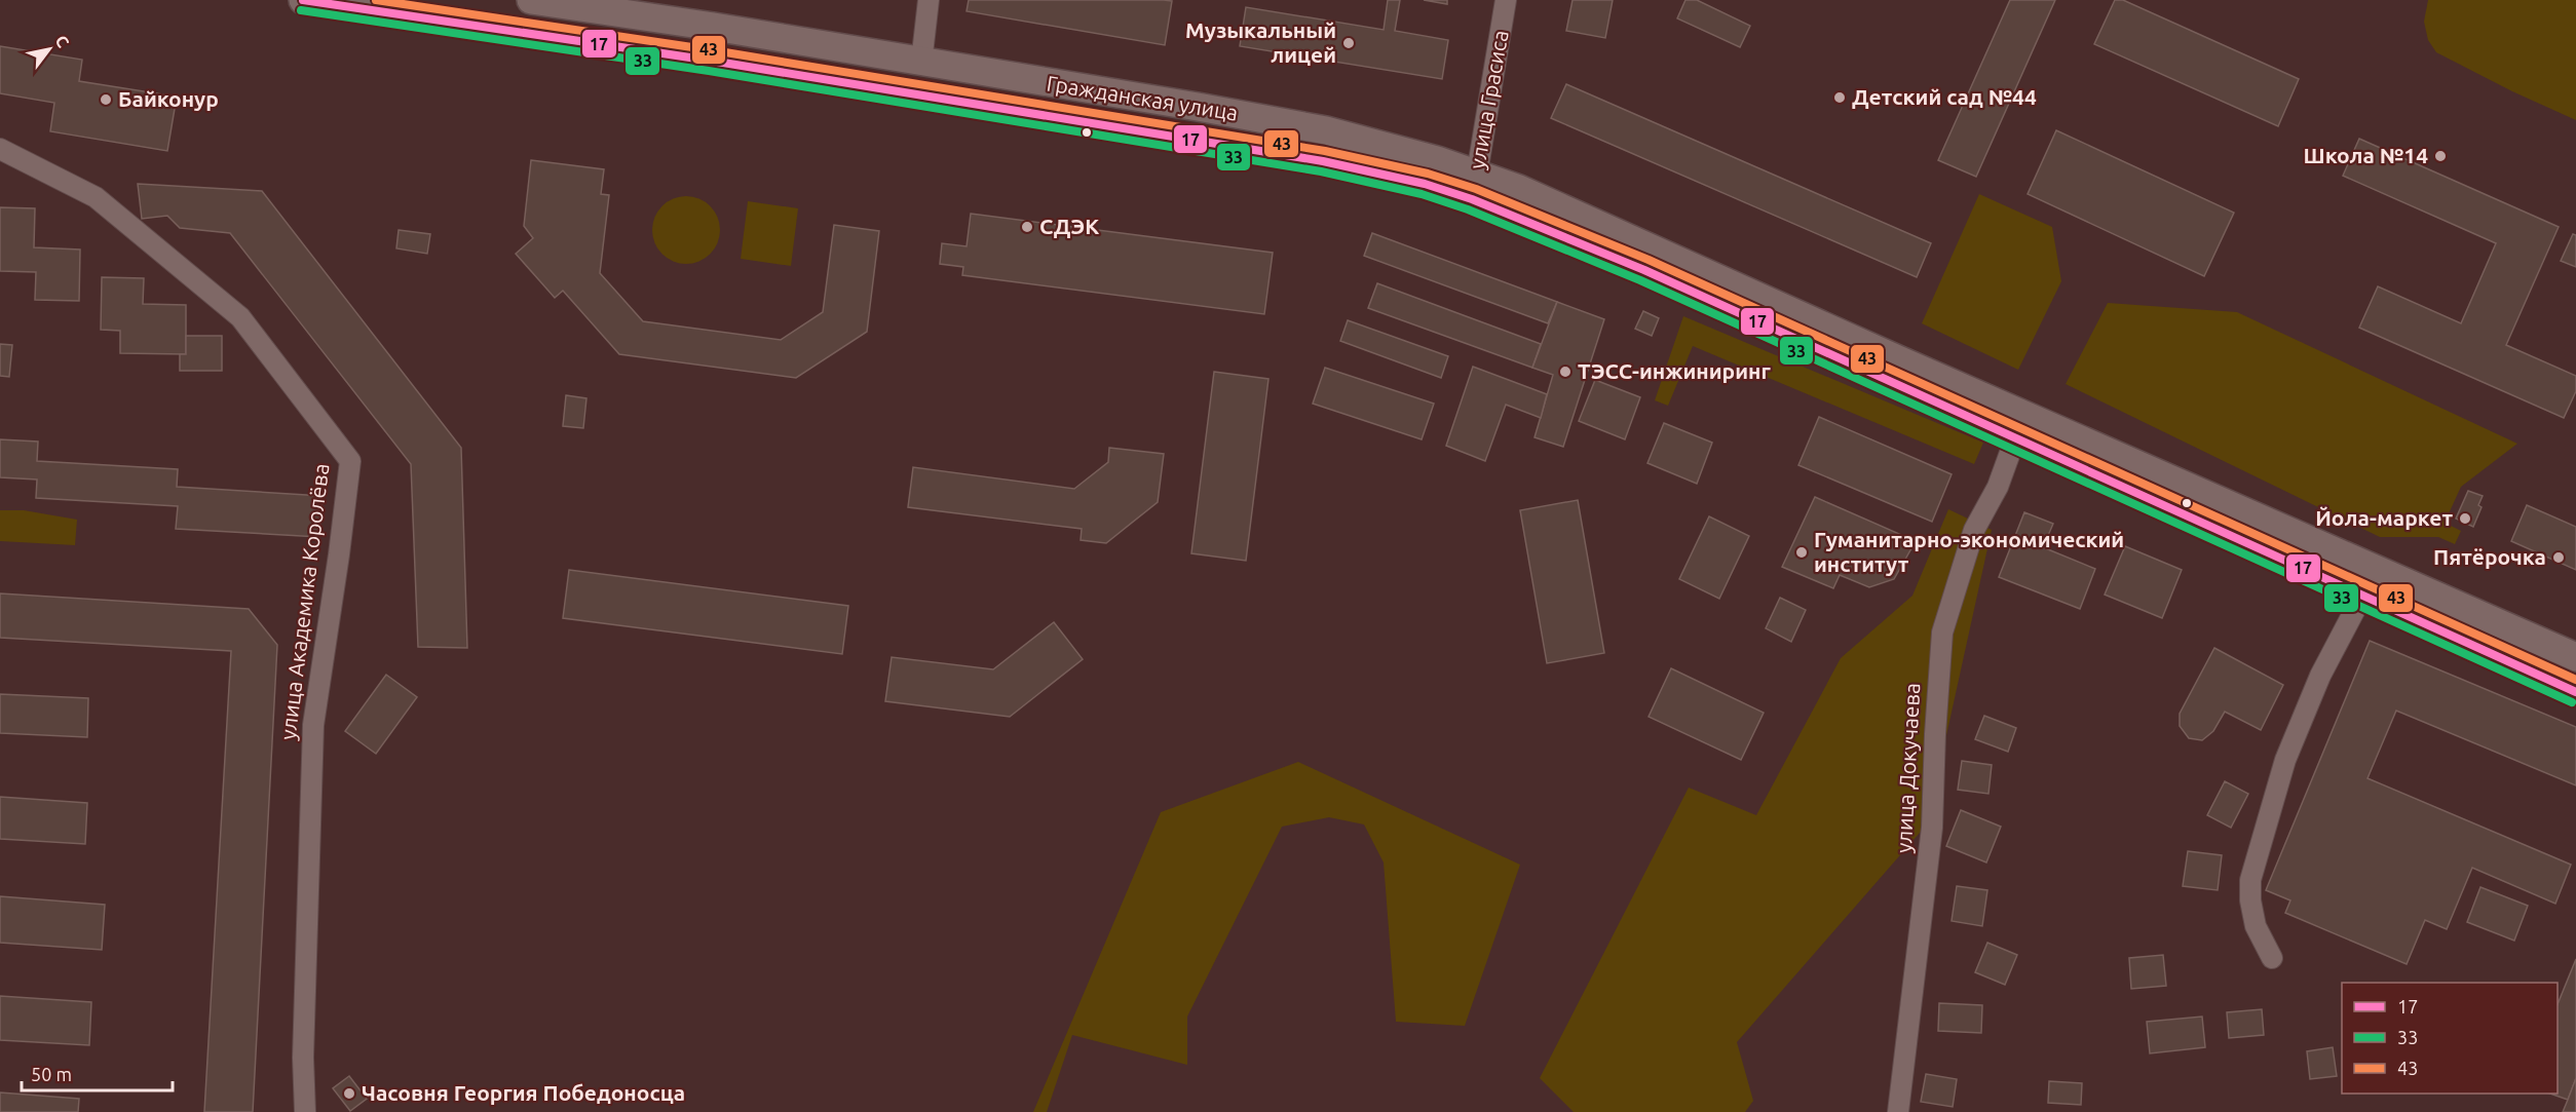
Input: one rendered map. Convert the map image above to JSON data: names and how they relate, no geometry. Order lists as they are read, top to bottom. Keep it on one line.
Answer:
{"streets":{"main road":["Гражданская улица"],"street":["улица Грасиса","улица Академика Королёва","улица Докучаева"]},"crossings":[["Гражданская улица","улица Грасиса"],["Гражданская улица","улица Докучаева"]],"places":["Музыкальный лицей","Детский сад №44","Байконур","Школа №14","СДЭК","ТЭСС-инжиниринг","Йола-маркет","Гуманитарно-экономический институт","Пятёрочка","Часовня Георгия Победоносца"],"lines":["transit line 17","transit line 43","transit line 33"],"legend":["17","33","43"],"scale_bar":"50 m","north":"top right"}
